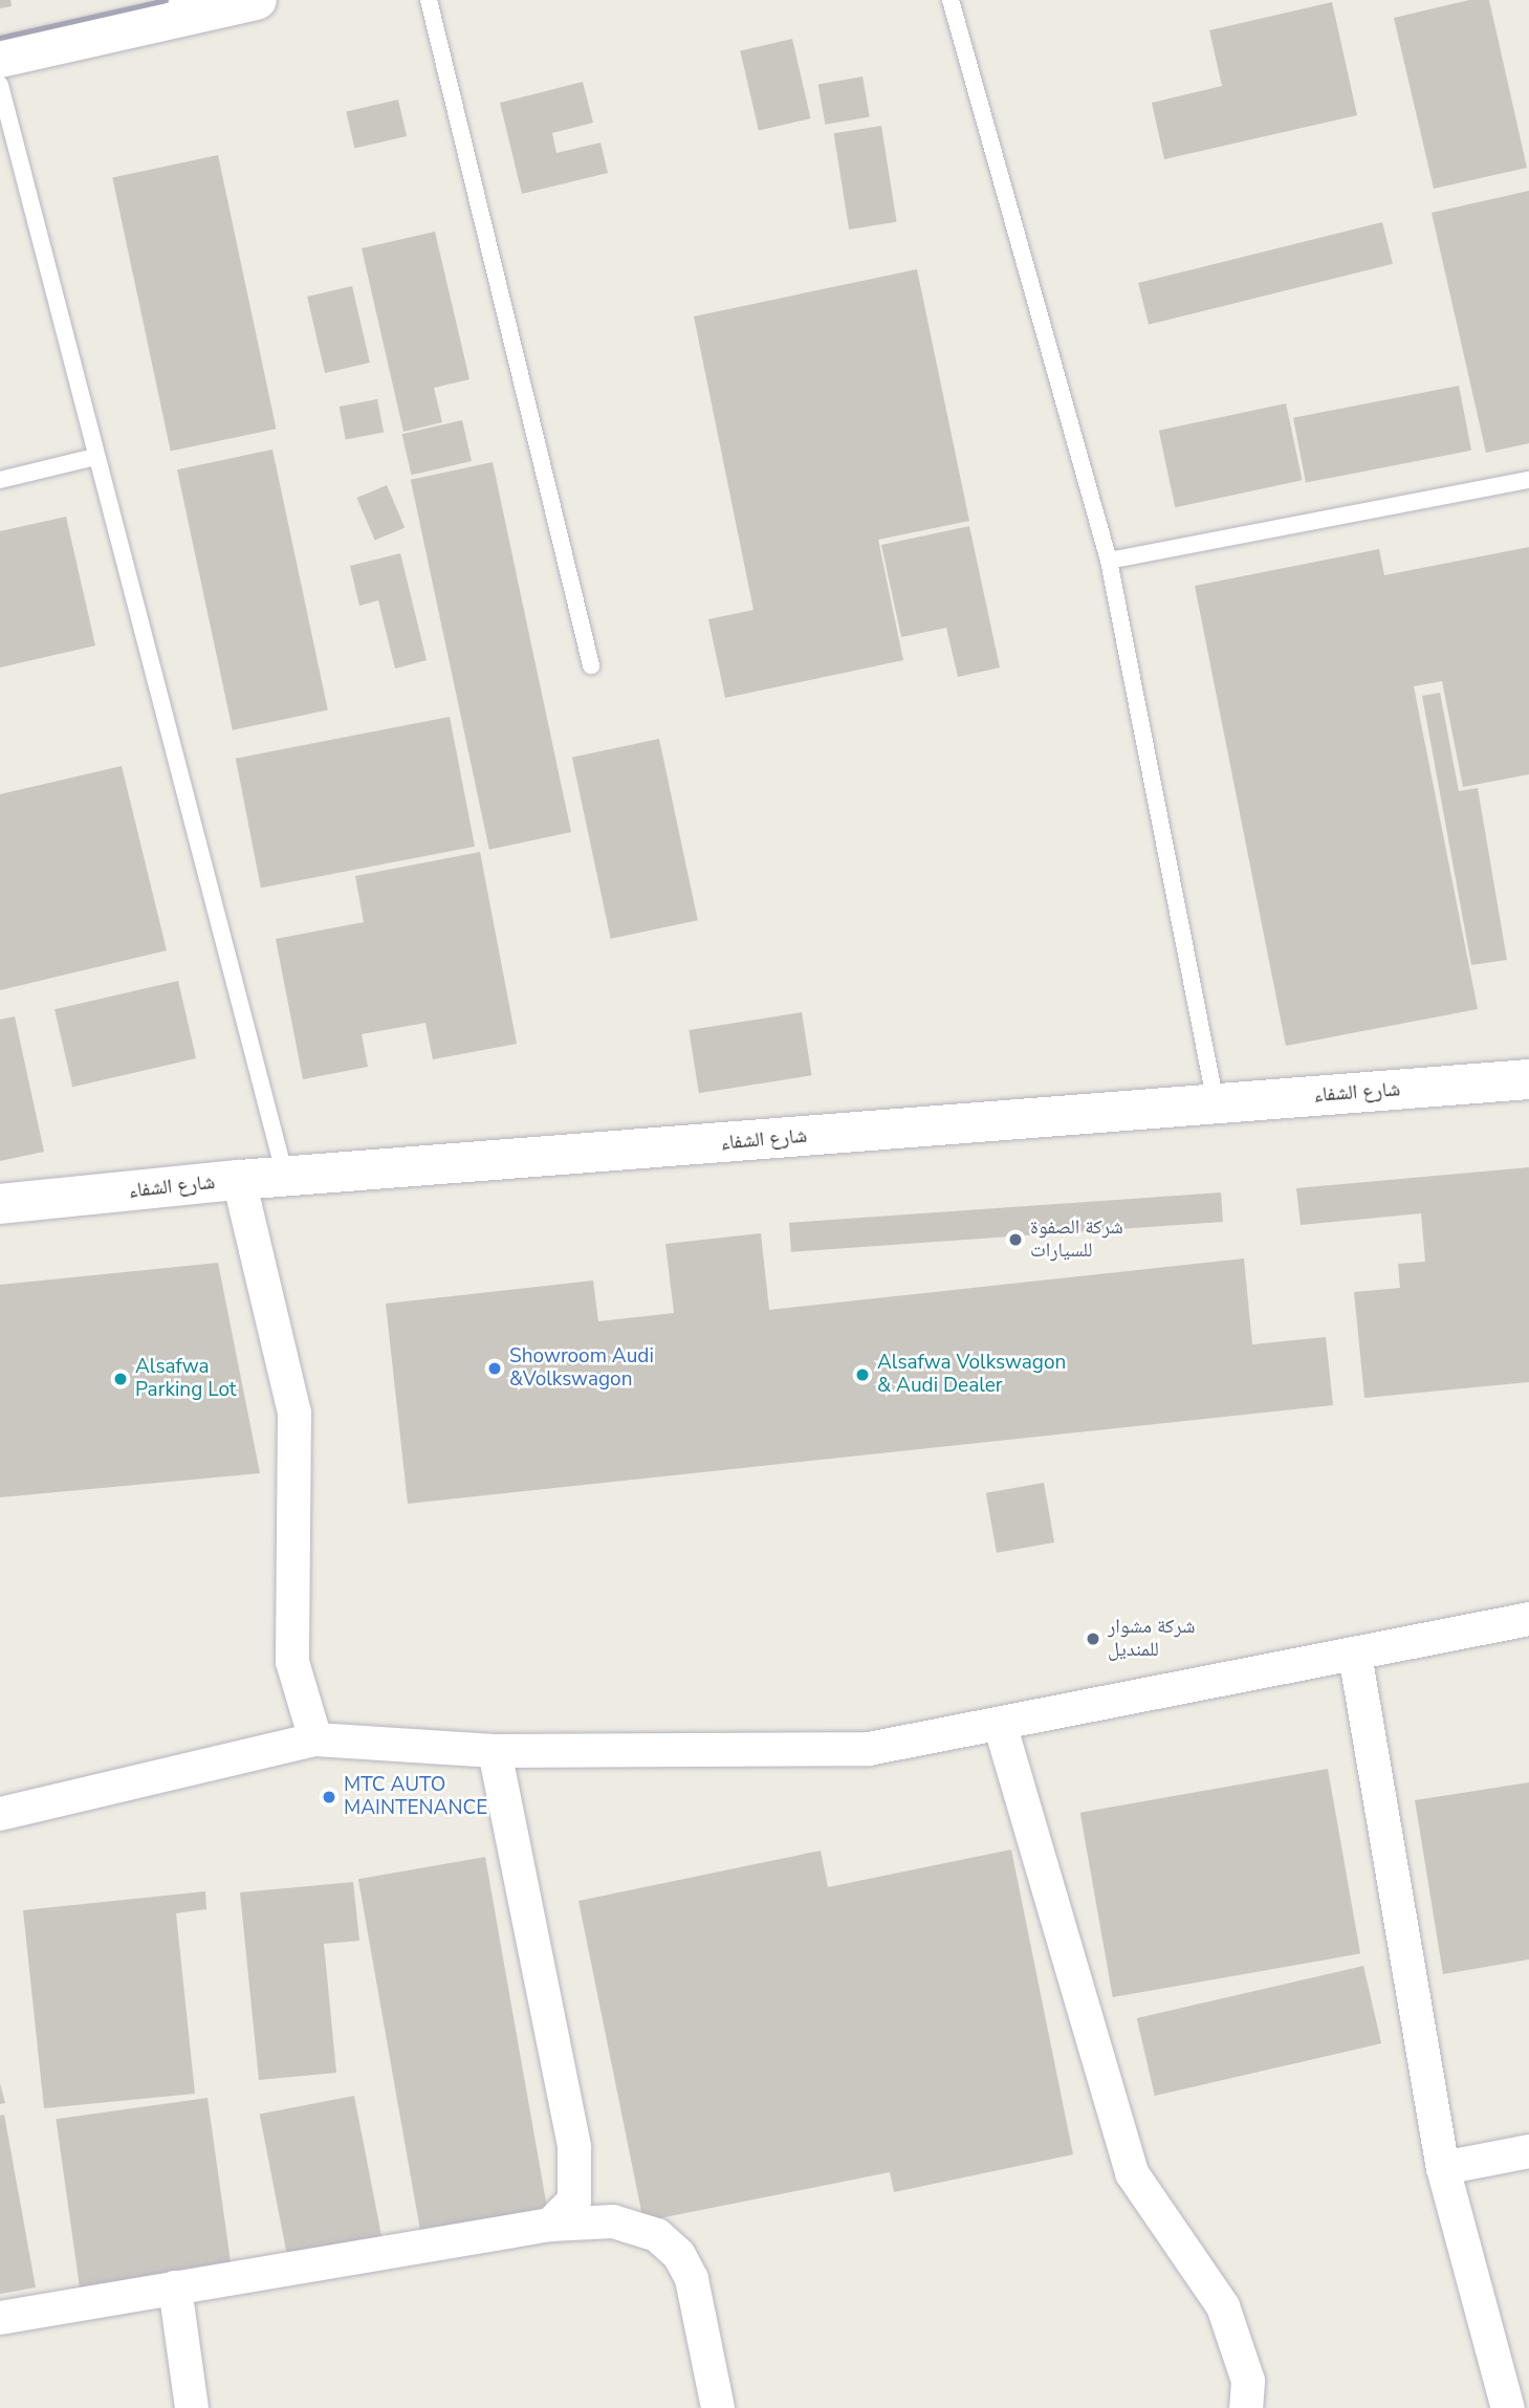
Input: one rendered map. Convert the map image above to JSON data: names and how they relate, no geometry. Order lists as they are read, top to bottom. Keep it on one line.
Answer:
{"streets":{"street":["شارع الشفاء"]},"places":["شركة الصفوة للسيارات","Showroom Audi &Volkswagon","Alsafwa Volkswagon & Audi Dealer","Alsafwa Parking Lot","شركة مشوار للمنديل","MTC AUTO MAINTENANCE"]}
